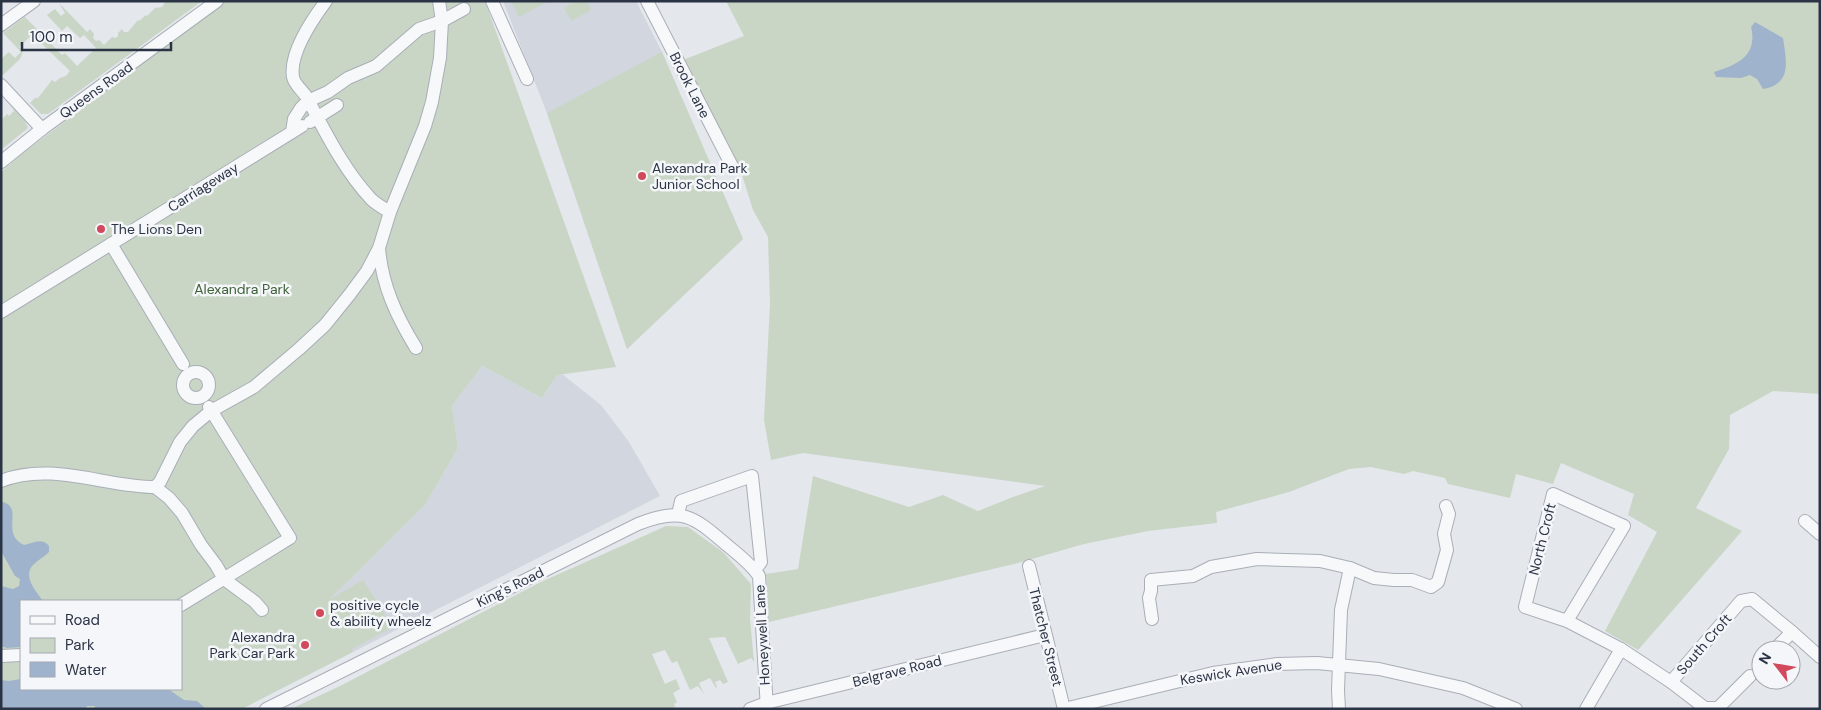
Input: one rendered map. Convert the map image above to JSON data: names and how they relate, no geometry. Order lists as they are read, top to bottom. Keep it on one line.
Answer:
{"streets":{"street":["Brook Lane","Queens Road","Carriageway","North Croft","King's Road","Honeywell Lane","Thatcher Street","South Croft","Belgrave Road","Keswick Avenue"]},"crossings":[["North Croft","South Croft"],["King's Road","Honeywell Lane"],["Honeywell Lane","Belgrave Road"],["Thatcher Street","Belgrave Road"],["Thatcher Street","Keswick Avenue"]],"parks":["Alexandra Park"],"places":["Alexandra Park Junior School","The Lions Den","positive cycle & ability wheelz","Alexandra Park Car Park"],"legend":["Road","Park","Water"],"scale_bar":"100 m","north":"top left"}
